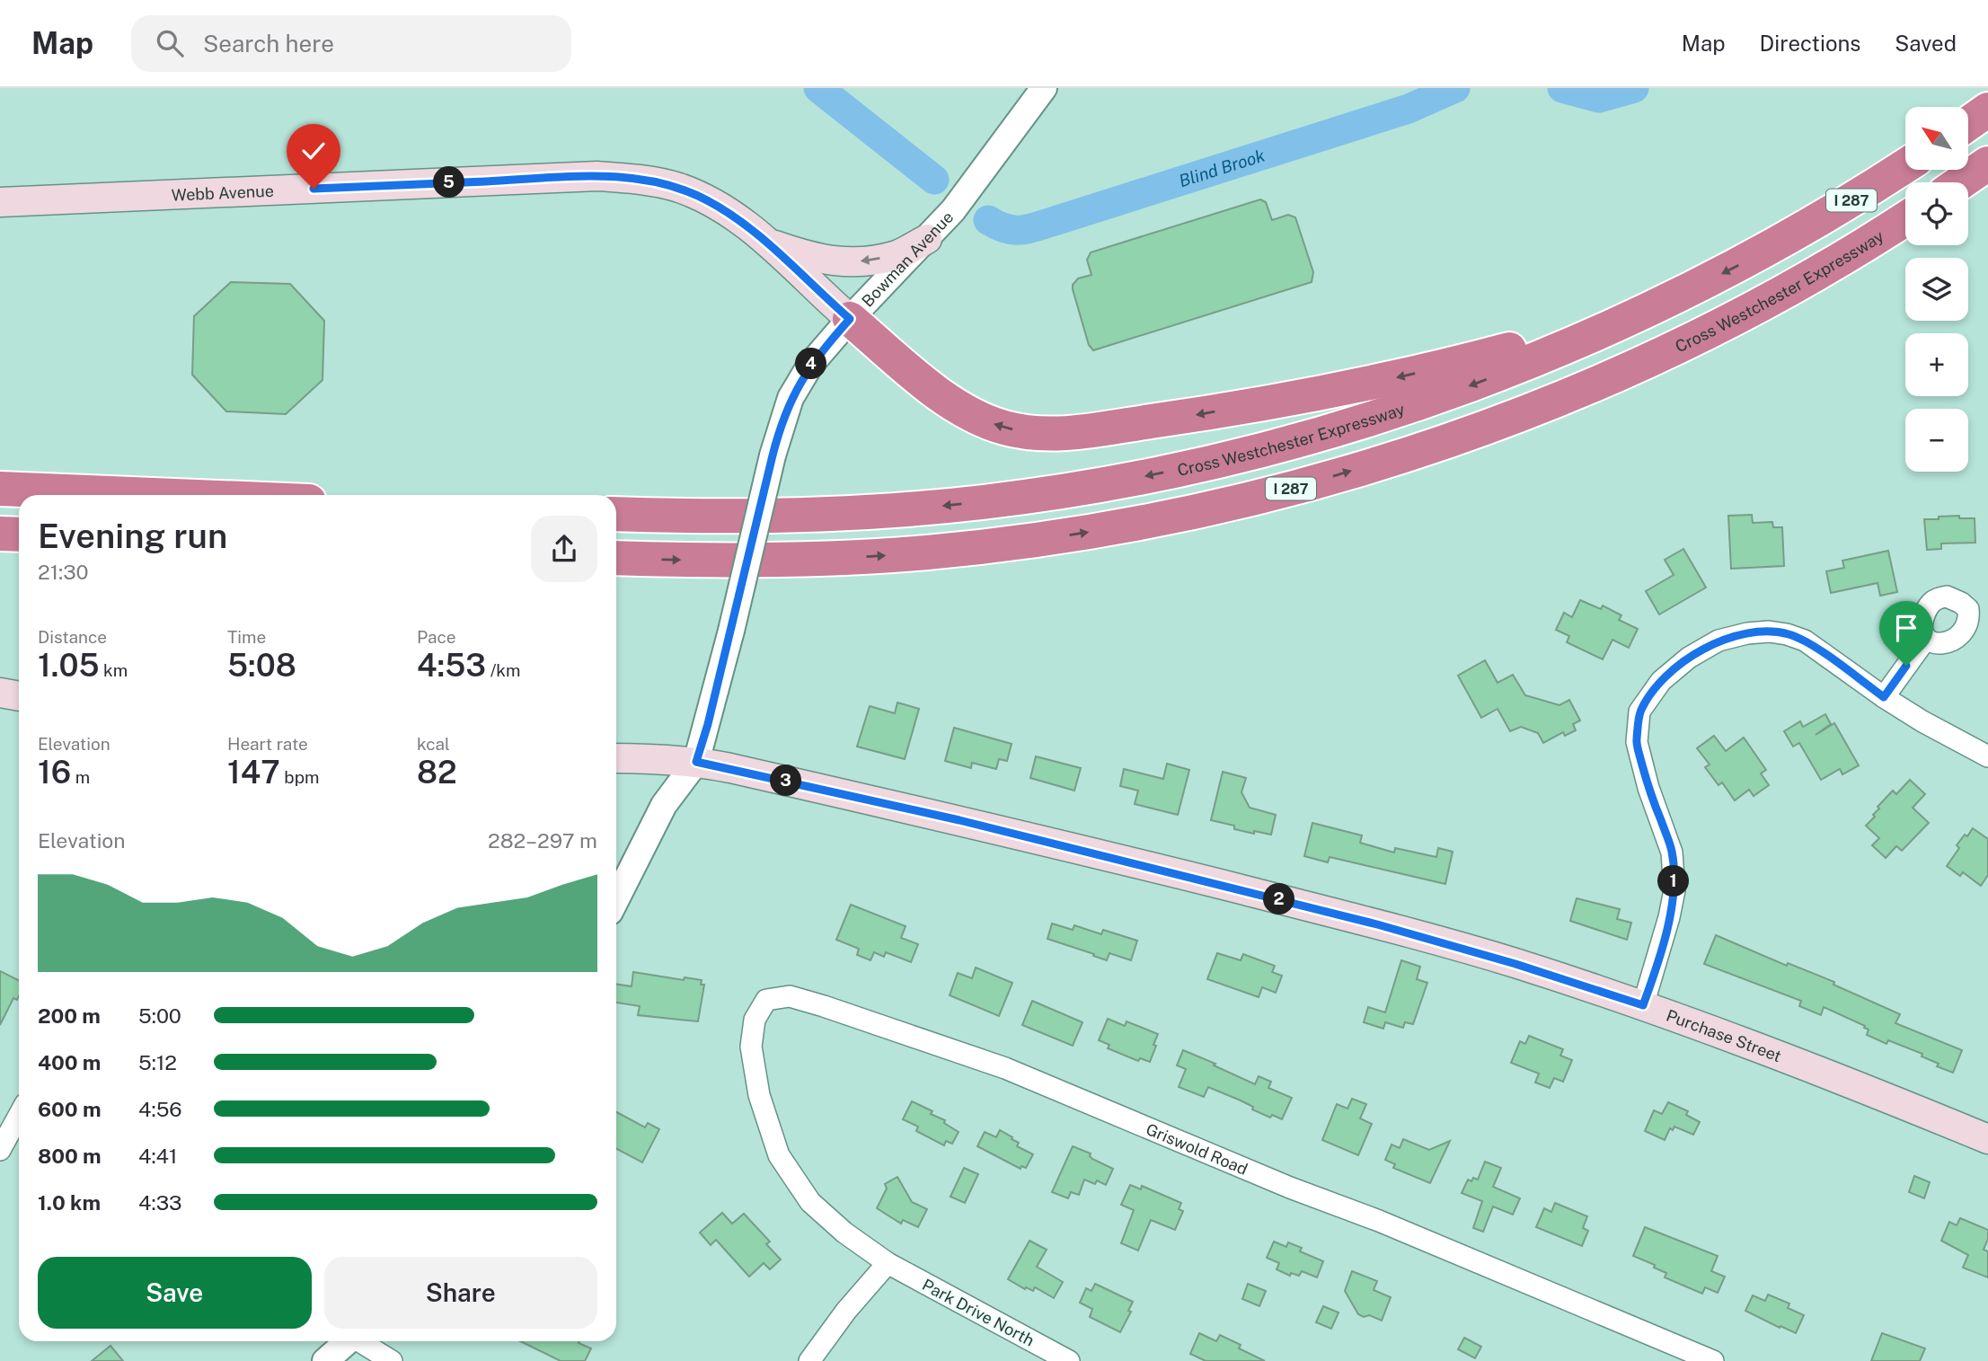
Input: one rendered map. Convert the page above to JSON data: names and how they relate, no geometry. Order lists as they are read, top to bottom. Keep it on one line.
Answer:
{"streets":{"highway":["I 287","Cross Westchester Expressway"],"main road":["Webb Avenue","Purchase Street"],"street":["Bowman Avenue","Griswold Road","Park Drive North"]},"crossings":[["Webb Avenue","Bowman Avenue"],["Bowman Avenue","Purchase Street"],["Griswold Road","Park Drive North"]],"water":["Blind Brook"],"north":"top left","page":{"header":"Map","search":"Search here","nav":["Map","Directions","Saved"],"map_buttons":["+","−"],"pins":["5","4","3","1","2"],"heading":["Evening run","21:30"],"stats":[["Distance","1.05 km"],["Time","5:08"],["Pace","4:53 /km"],["Elevation","16 m"],["Heart rate","147 bpm"],["kcal","82"]],"chart":["Elevation","282–297 m"],"list":[{"name":"200 m","note":"5:00"},{"name":"400 m","note":"5:12"},{"name":"600 m","note":"4:56"},{"name":"800 m","note":"4:41"},{"name":"1.0 km","note":"4:33"}],"buttons":["Save","Share"]}}
